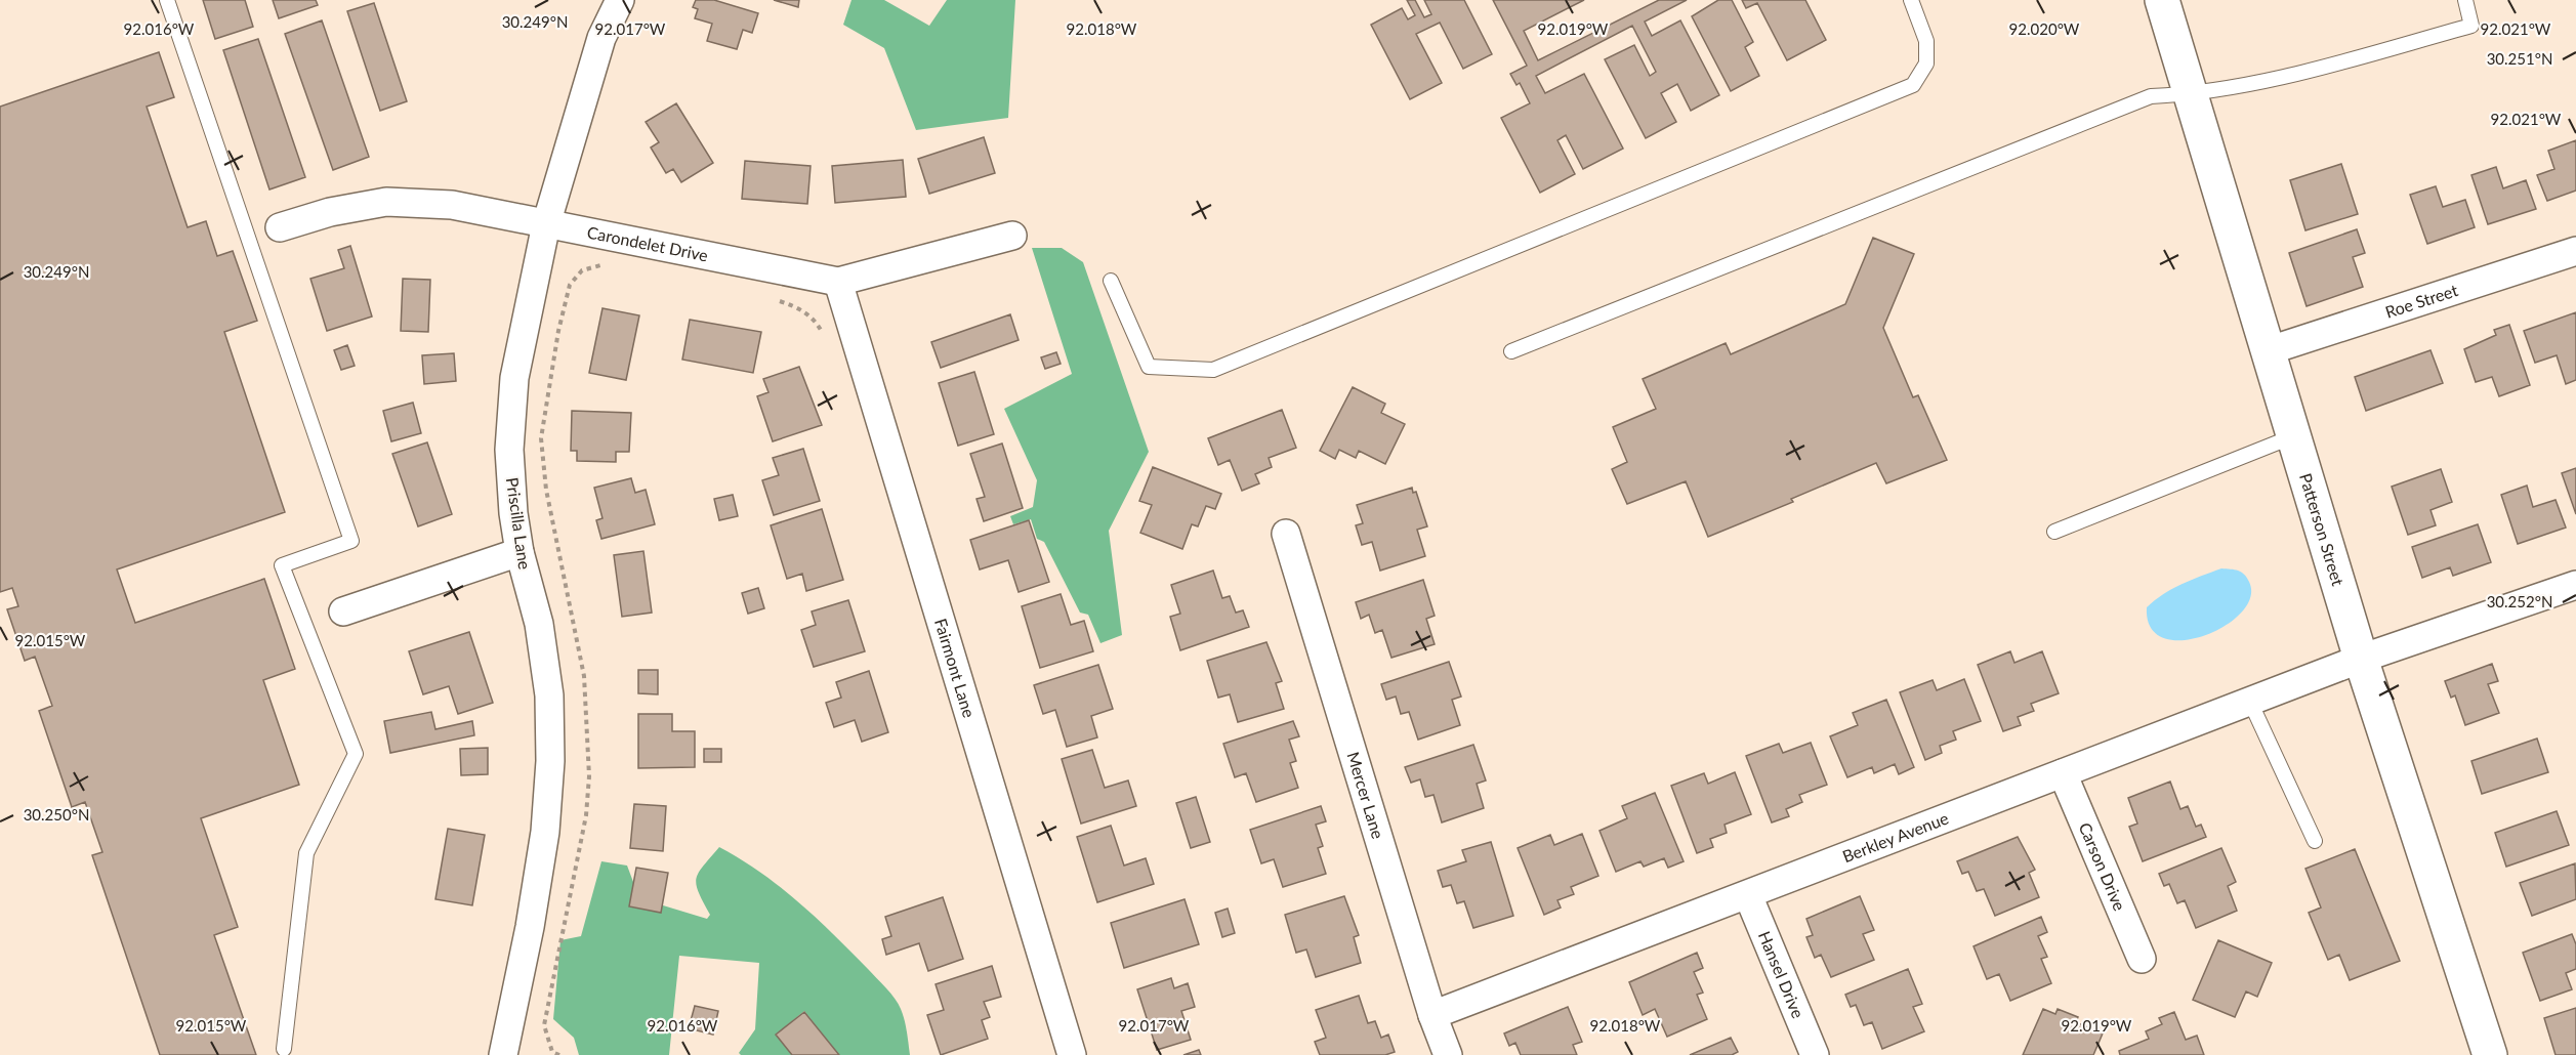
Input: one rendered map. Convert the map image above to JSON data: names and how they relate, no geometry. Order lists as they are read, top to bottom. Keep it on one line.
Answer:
{"streets":{"street":["Carondelet Drive","Roe Street","Priscilla Lane","Patterson Street","Fairmont Lane","Mercer Lane","Berkley Avenue","Carson Drive","Hansel Drive"]},"crossings":[["Carondelet Drive","Priscilla Lane"],["Carondelet Drive","Fairmont Lane"],["Roe Street","Patterson Street"],["Patterson Street","Berkley Avenue"],["Mercer Lane","Berkley Avenue"],["Berkley Avenue","Carson Drive"],["Berkley Avenue","Hansel Drive"]],"coordinates":["30.249°N","92.016°W","92.017°W","92.018°W","92.019°W","92.020°W","92.021°W","30.251°N","30.252°N","92.015°W","30.250°N"]}
